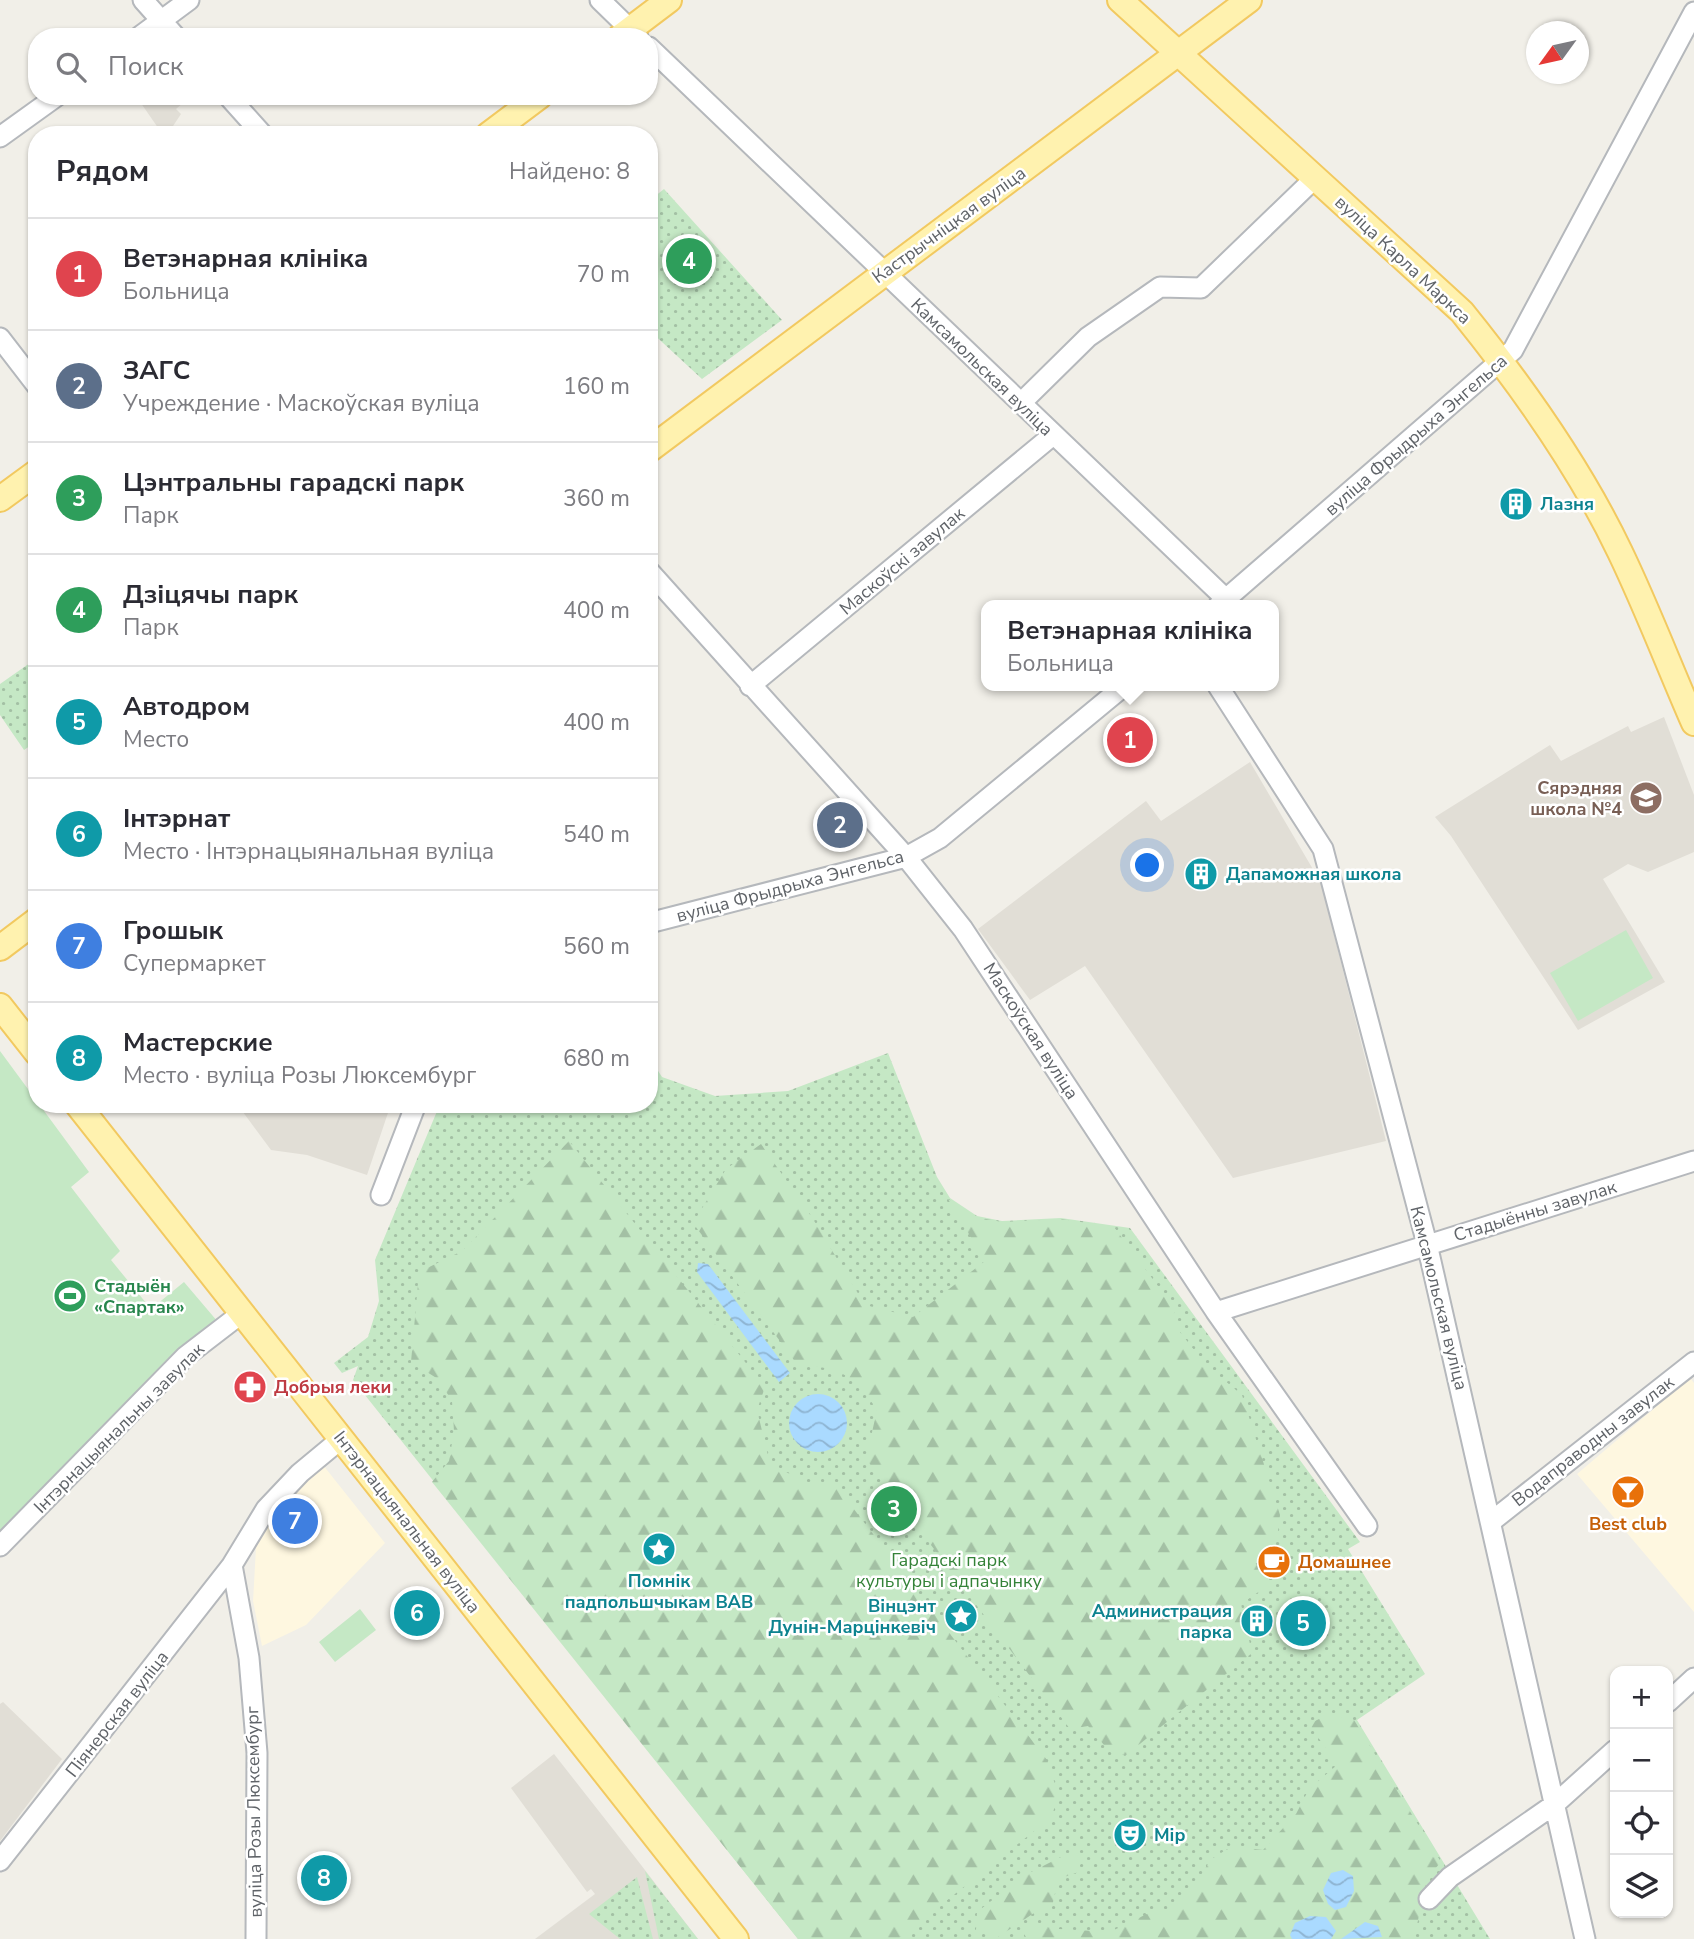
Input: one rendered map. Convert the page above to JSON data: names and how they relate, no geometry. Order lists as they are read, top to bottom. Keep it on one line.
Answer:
{"streets":{"main road":["Кастрычніцкая вуліца","вуліца Карла Маркса","Інтэрнацыянальная вуліца"],"street":["Камсамольская вуліца","вуліца Фрыдрыха Энгельса","Маскоўскі завулак","Маскоўская вуліца","Стадыённы завулак","Інтэрнацыянальны завулак","Водаправодны завулак","Піянерская вуліца","вуліца Розы Люксембург"]},"crossings":[["Кастрычніцкая вуліца","вуліца Карла Маркса"],["Кастрычніцкая вуліца","Камсамольская вуліца"],["вуліца Карла Маркса","вуліца Фрыдрыха Энгельса"],["Камсамольская вуліца","Маскоўскі завулак"],["Камсамольская вуліца","Стадыённы завулак"],["Камсамольская вуліца","Водаправодны завулак"],["вуліца Фрыдрыха Энгельса","Маскоўская вуліца"],["Маскоўскі завулак","Маскоўская вуліца"],["Маскоўская вуліца","Стадыённы завулак"],["Інтэрнацыянальны завулак","Інтэрнацыянальная вуліца"],["Інтэрнацыянальная вуліца","Піянерская вуліца"],["Піянерская вуліца","вуліца Розы Люксембург"]],"parks":["Гарадскі парк культуры і адпачынку"],"places":{"building":["Лазня","Дапаможная школа","Администрация парка"],"school or university":["Сярэдняя школа №4"],"sports":["Стадыён «Спартак»"],"pharmacy":["Добрыя леки"],"bar":["Best club"],"place":["Помнік падпольшчыкам ВАВ","Вінцэнт Дунін-Марцінкевіч"],"cafe":["Домашнее"],"theatre":["Мір"]},"north":"bottom left","page":{"search":"Поиск","heading":["Рядом","Найдено: 8"],"list":[{"mark":"1","name":"Ветэнарная клініка","note":"Больница","value":"70 m"},{"mark":"2","name":"ЗАГС","note":"Учреждение · Маскоўская вуліца","value":"160 m"},{"mark":"3","name":"Цэнтральны гарадскі парк","note":"Парк","value":"360 m"},{"mark":"4","name":"Дзіцячы парк","note":"Парк","value":"400 m"},{"mark":"5","name":"Автодром","note":"Место","value":"400 m"},{"mark":"6","name":"Інтэрнат","note":"Место · Інтэрнацыянальная вуліца","value":"540 m"},{"mark":"7","name":"Грошык","note":"Супермаркет","value":"560 m"},{"mark":"8","name":"Мастерские","note":"Место · вуліца Розы Люксембург","value":"680 m"}],"pins":["4","1","2","3","7","6","5","8"],"popup":["Ветэнарная клініка","Больница"],"map_buttons":["+","−"]}}
